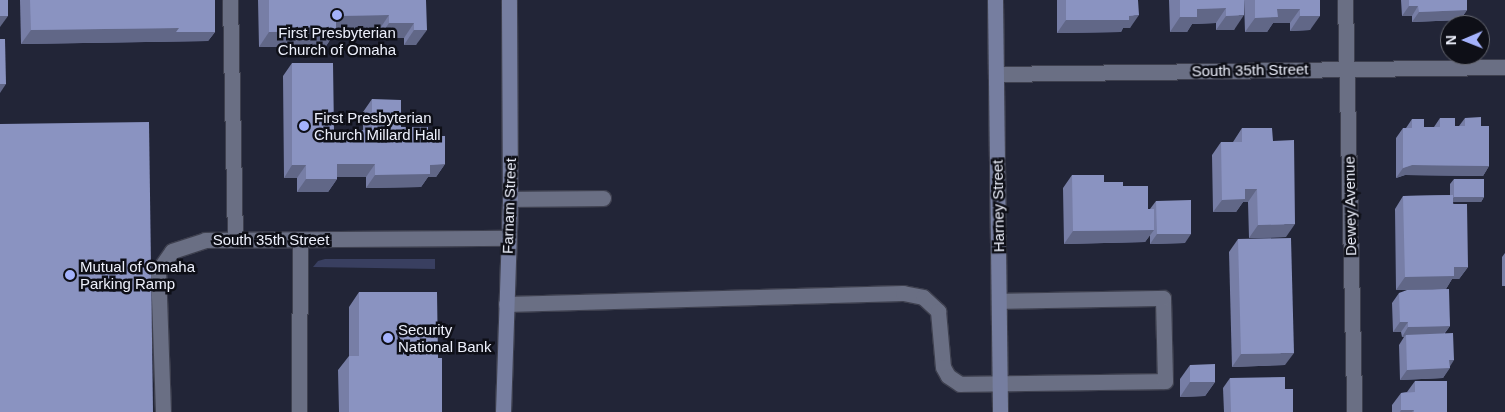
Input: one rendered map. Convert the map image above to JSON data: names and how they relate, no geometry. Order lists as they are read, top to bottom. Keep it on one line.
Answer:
{"streets":{"main road":["Farnam Street","Harney Street"],"street":["South 35th Street","Dewey Avenue"]},"crossings":[["South 35th Street","Farnam Street"],["South 35th Street","Harney Street"],["South 35th Street","Dewey Avenue"]],"places":["First Presbyterian Church of Omaha","First Presbyterian Church Millard Hall","Mutual of Omaha Parking Ramp","Security National Bank"],"north":"left"}
